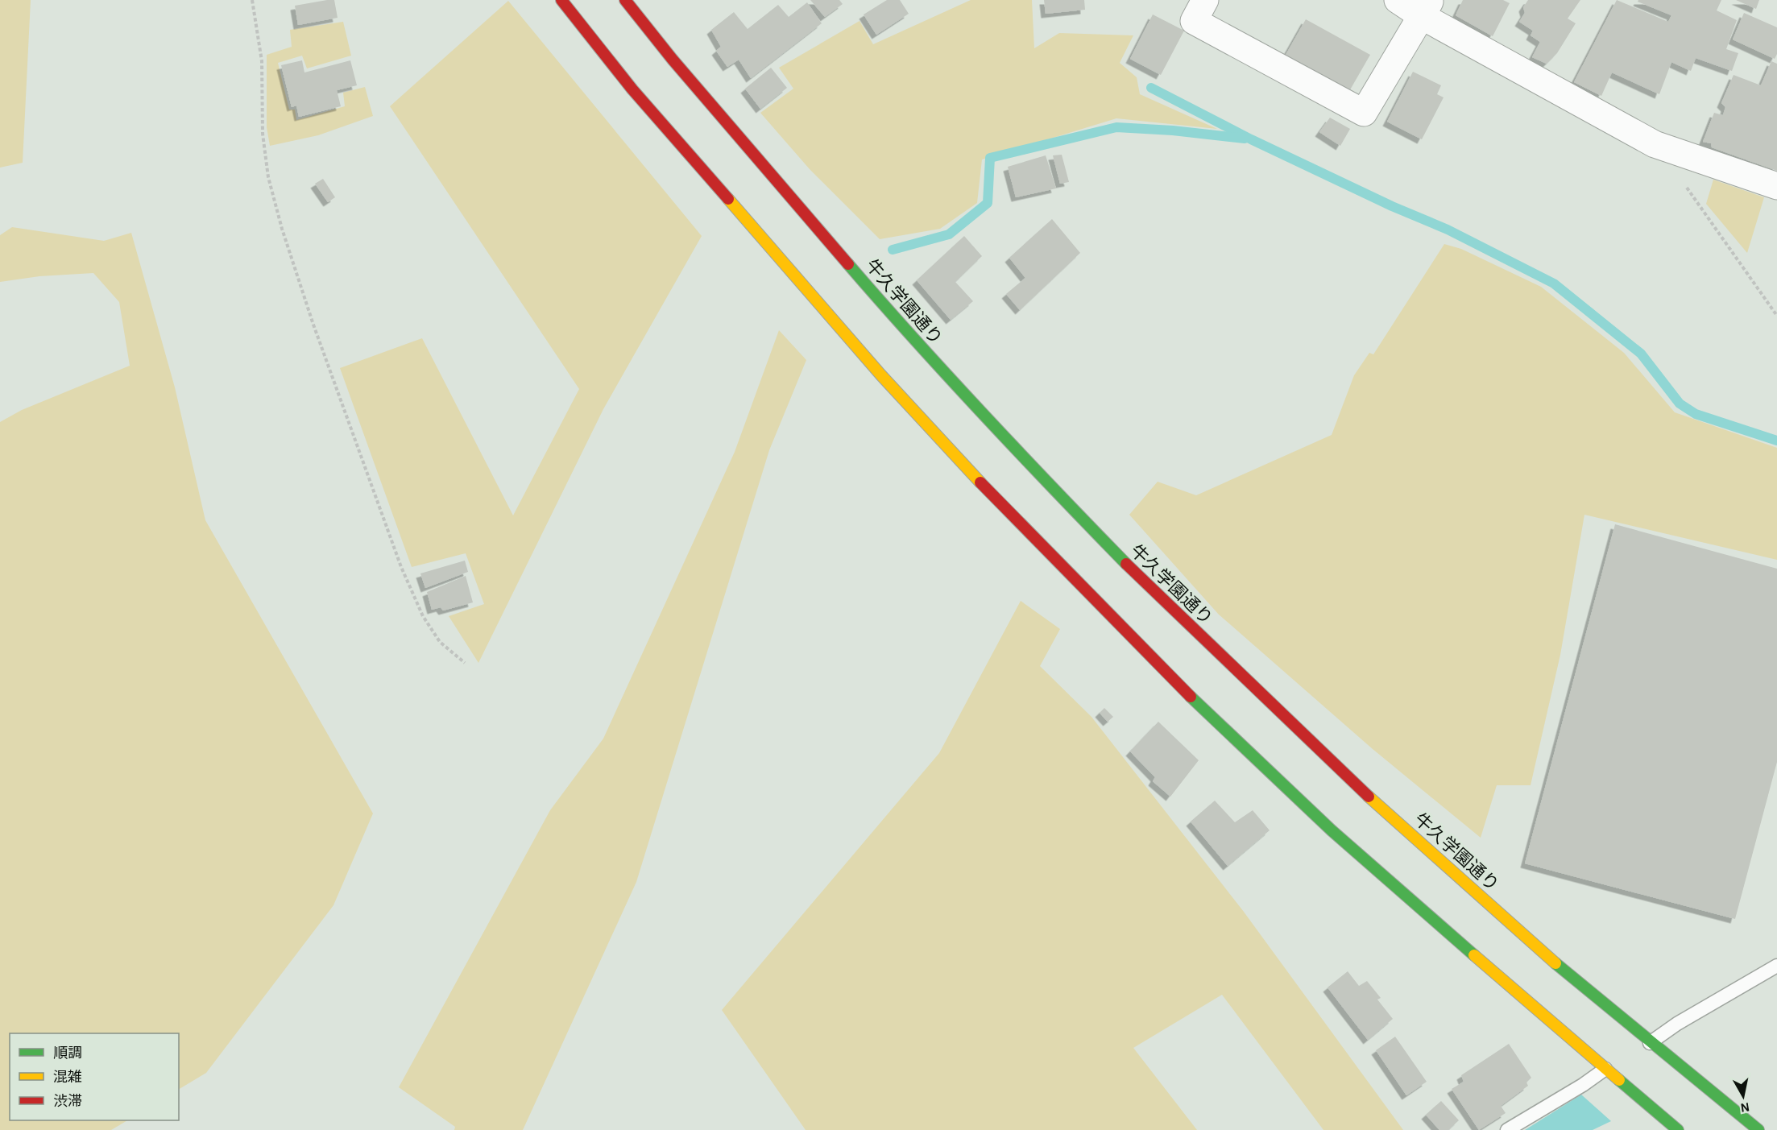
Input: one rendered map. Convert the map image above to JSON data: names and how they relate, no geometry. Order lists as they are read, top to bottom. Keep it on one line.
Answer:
{"streets":{"highway":["牛久学園通り"]},"legend":["順調","混雑","渋滞"],"north":"bottom"}
